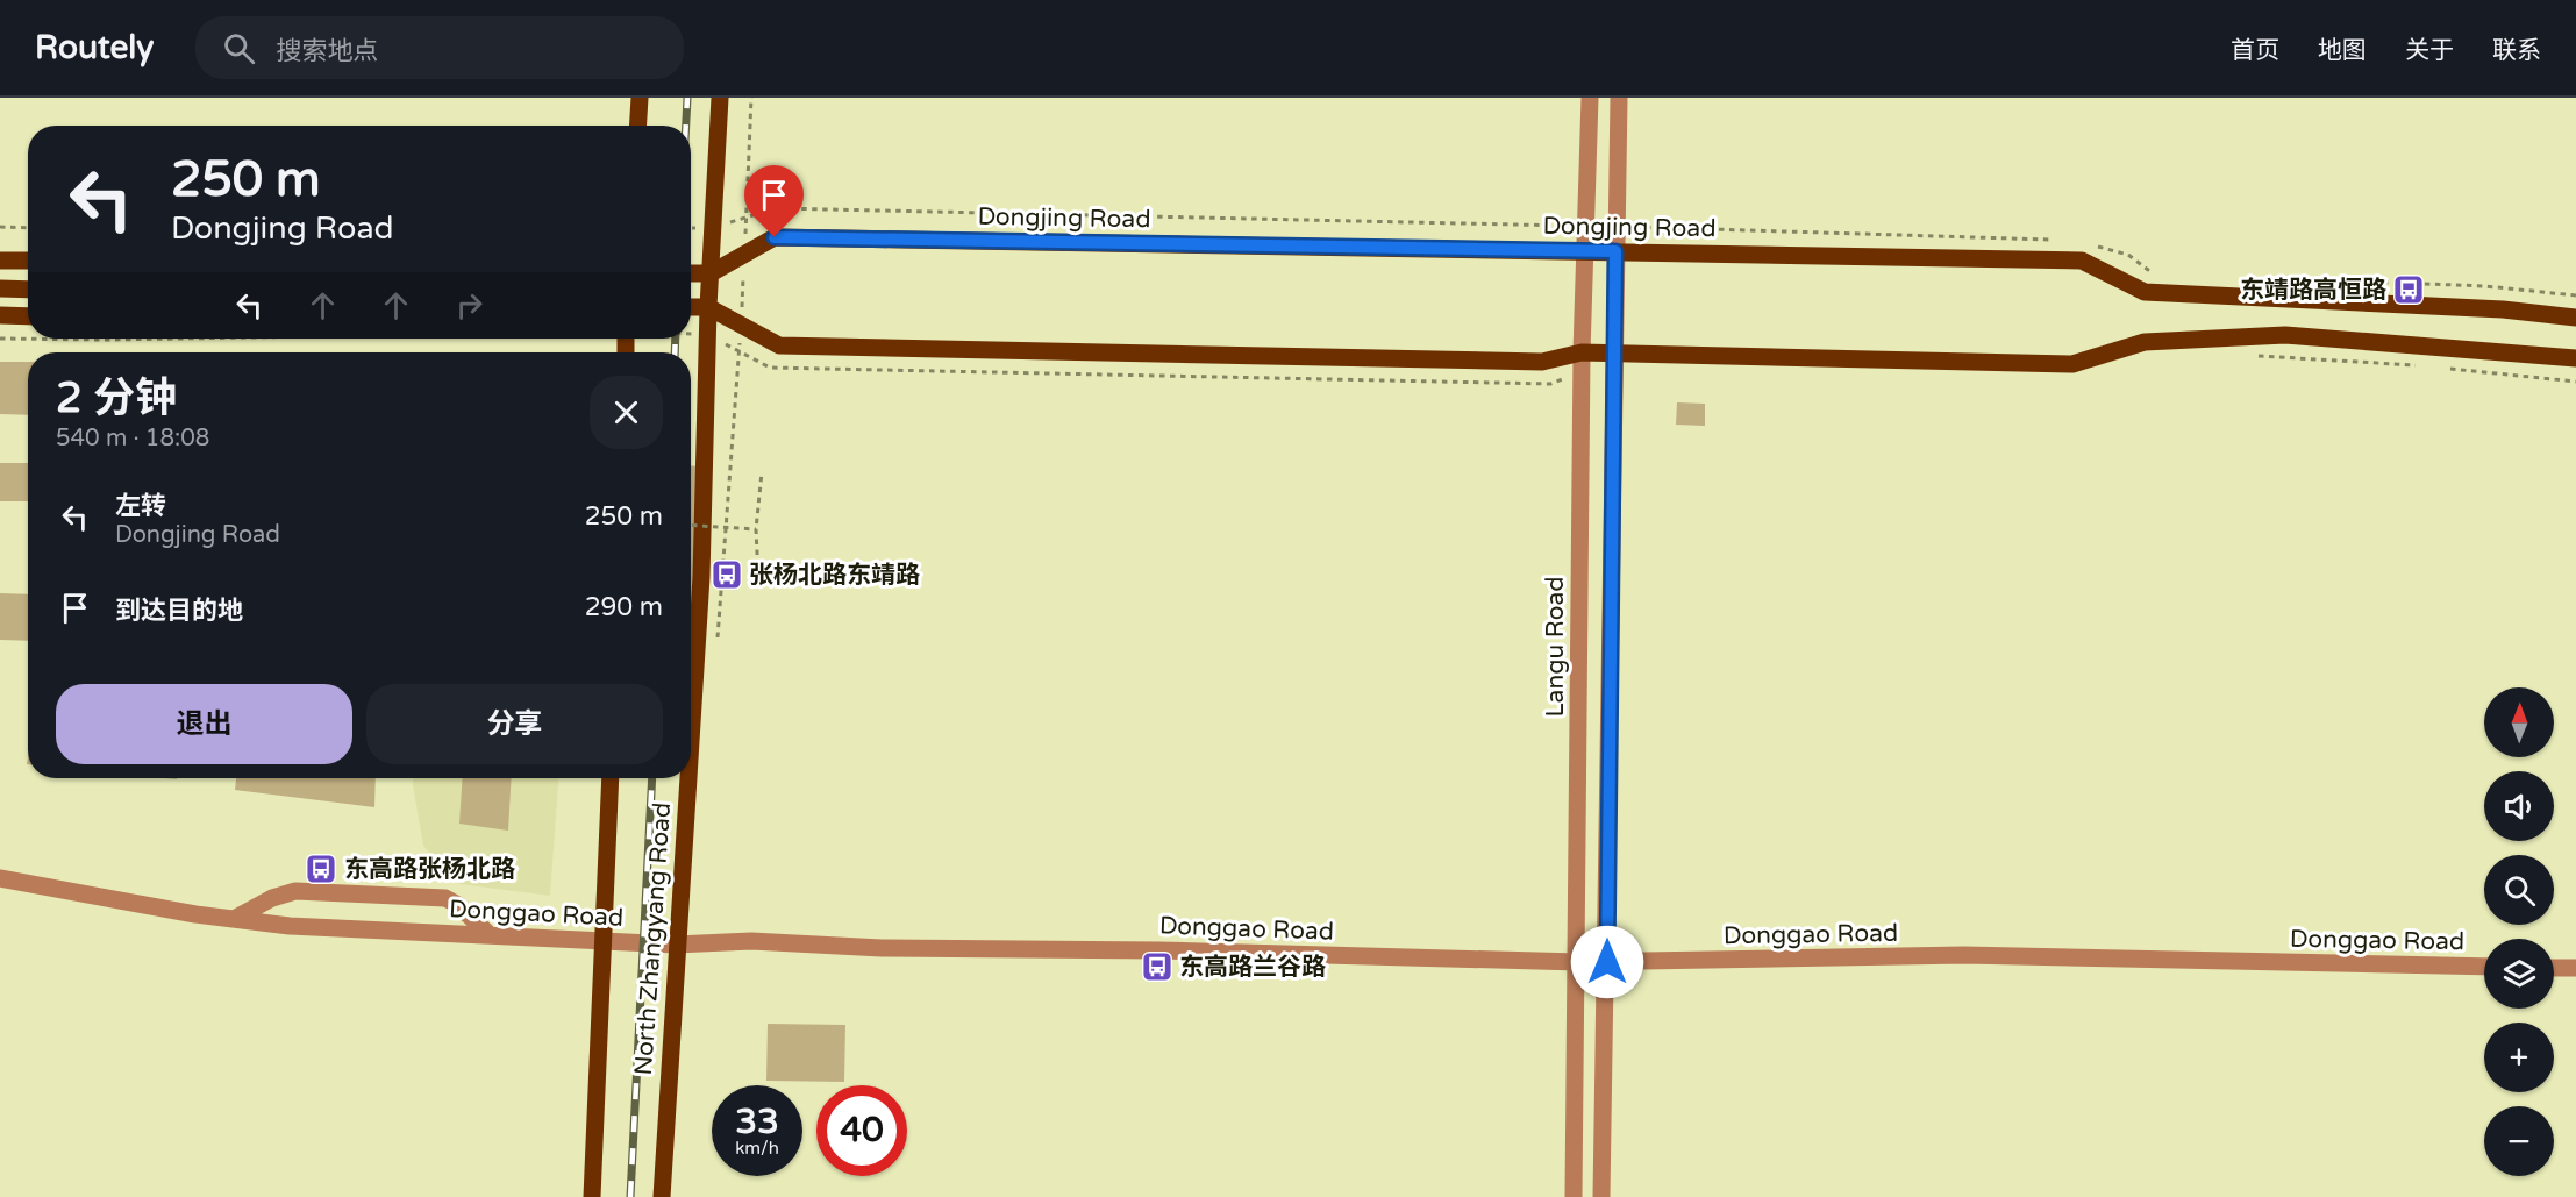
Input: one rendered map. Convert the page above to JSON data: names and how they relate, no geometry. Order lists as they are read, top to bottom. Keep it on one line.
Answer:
{"streets":{"main road":["Dongjing Road","North Zhangyang Road"],"street":["Langu Road","Donggao Road"]},"crossings":[["Dongjing Road","Langu Road"],["Dongjing Road","North Zhangyang Road"],["Langu Road","Donggao Road"],["Donggao Road","North Zhangyang Road"]],"places":{"bus stop":["东靖路高恒路","张杨北路东靖路","东高路张杨北路","东高路兰谷路"]},"north":"top","page":{"header":"Routely","search":"搜索地点","nav":["首页","地图","关于","联系"],"turn":["250 m","Dongjing Road"],"heading":["2 分钟","540 m · 18:08"],"list":[{"name":"左转","note":"Dongjing Road","value":"250 m"},{"name":"到达目的地","value":"290 m"}],"buttons":["退出","分享"],"map_buttons":["+","−"],"speed":"33 km/h","limit":"40"}}
